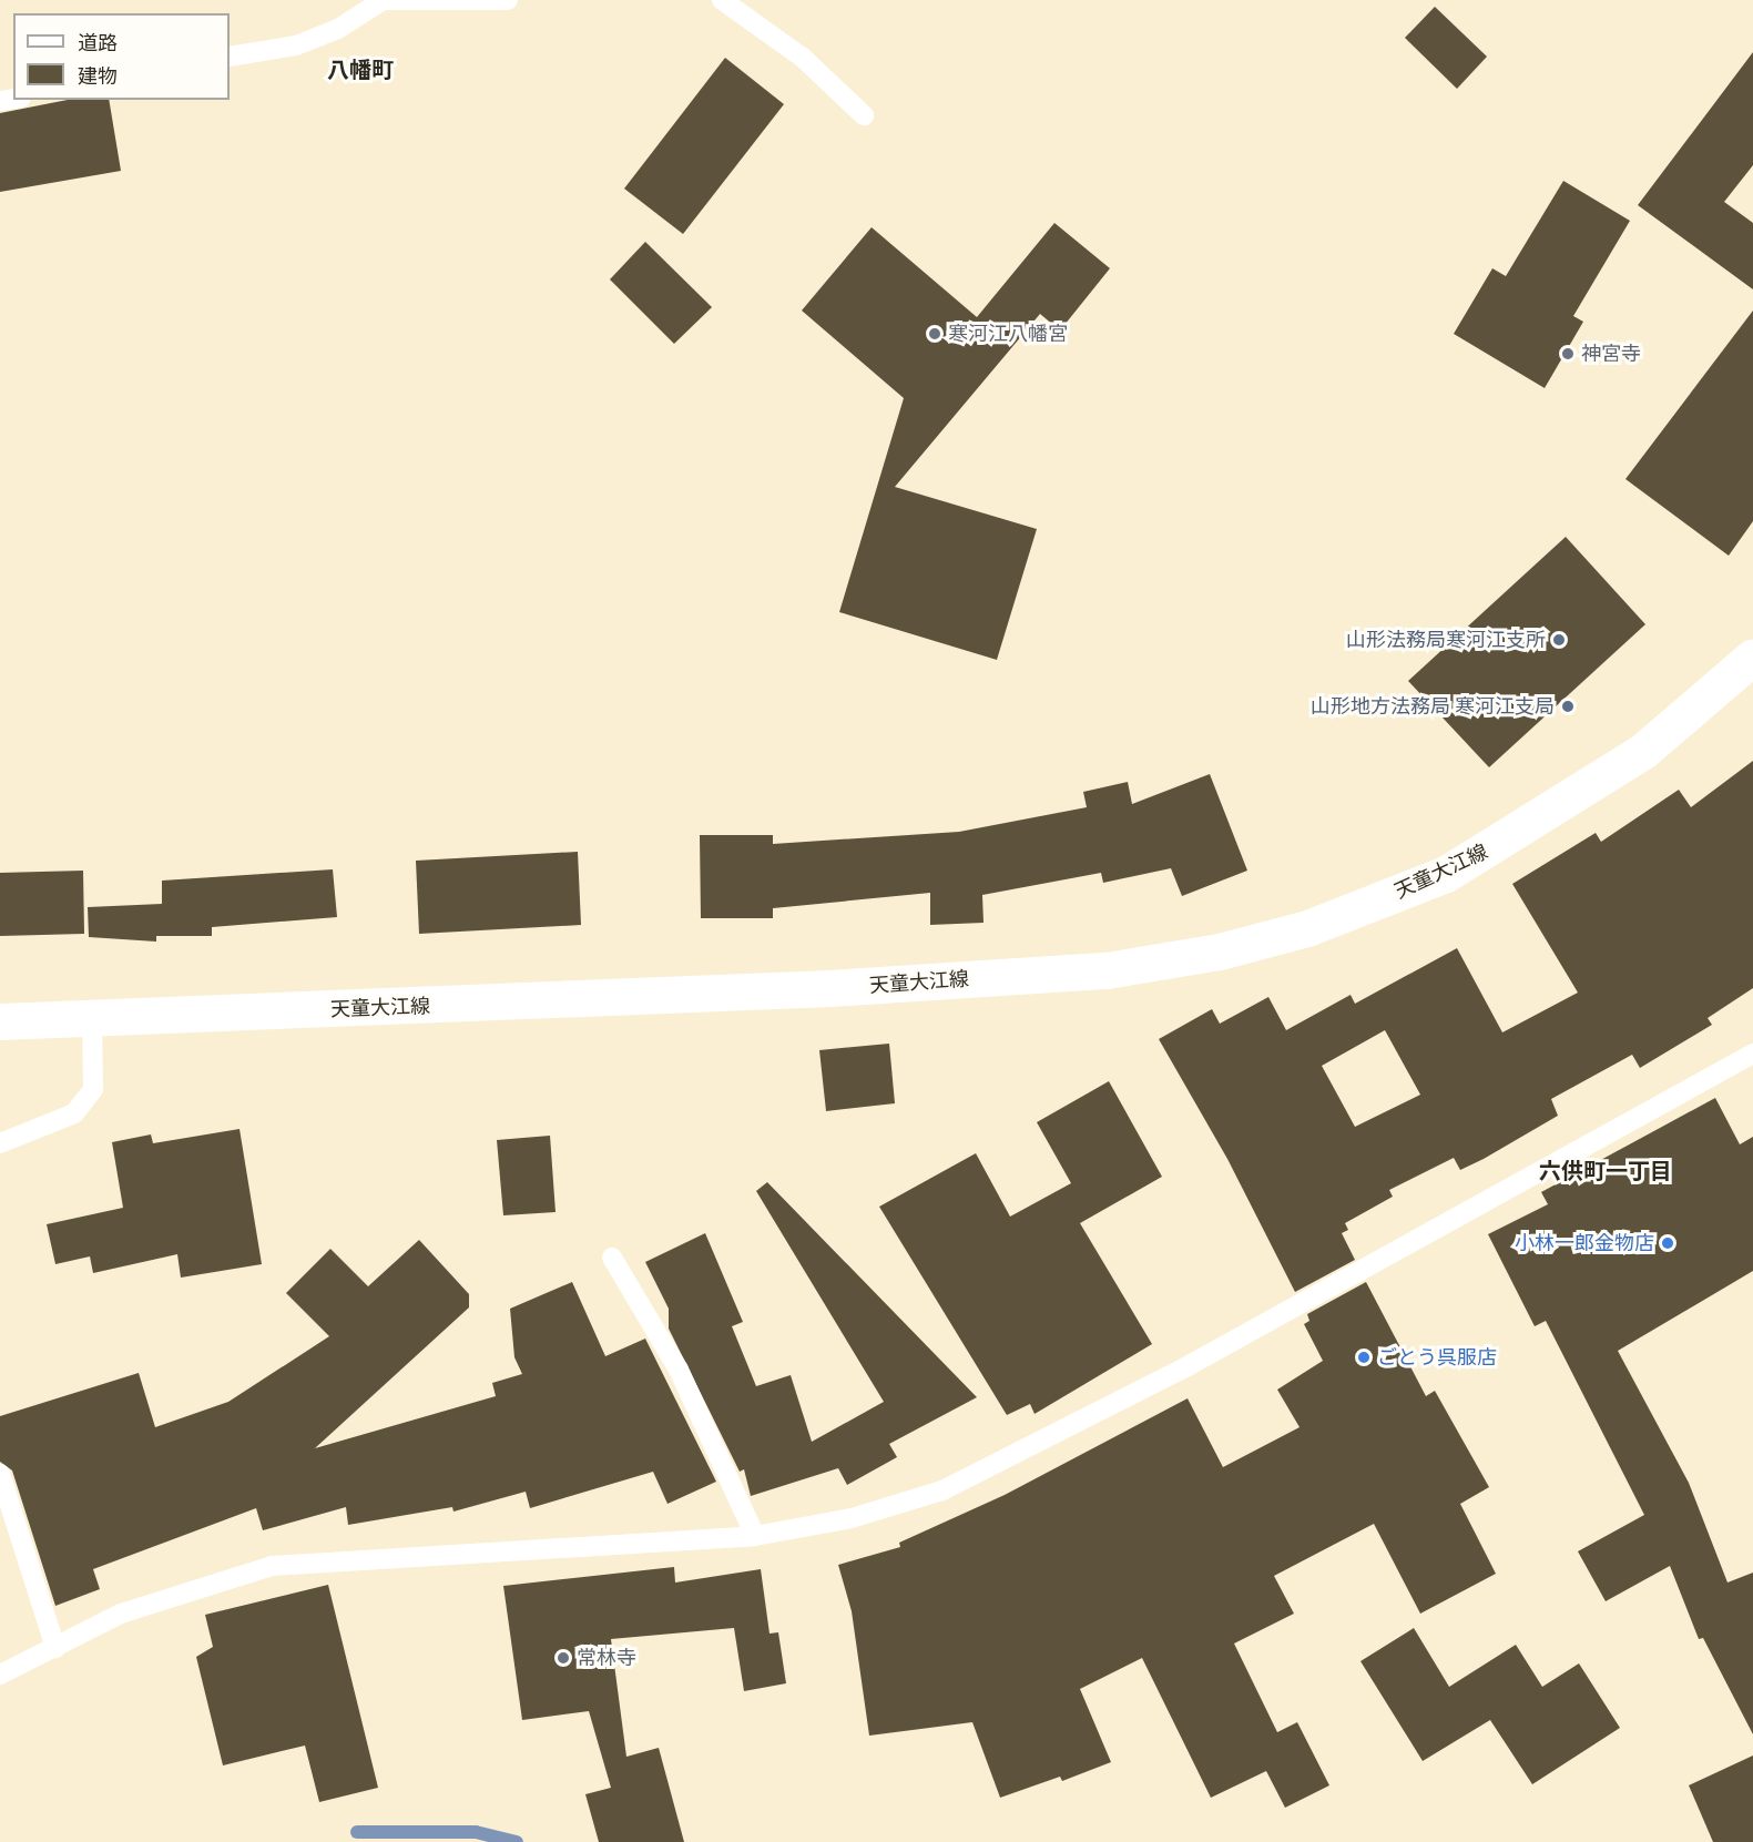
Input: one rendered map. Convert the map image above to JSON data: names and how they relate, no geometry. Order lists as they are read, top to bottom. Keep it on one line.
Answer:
{"streets":{"main road":["天童大江線"]},"districts":["八幡町","六供町一丁目"],"places":["寒河江八幡宮","神宮寺","山形法務局寒河江支所","山形地方法務局 寒河江支局","小林一郎金物店","ごとう呉服店","常林寺"],"legend":["道路","建物"]}
